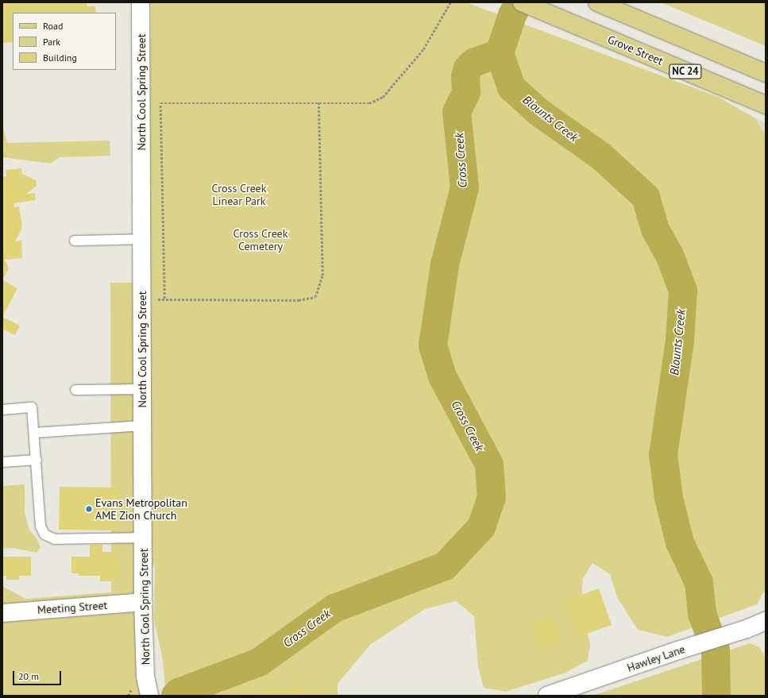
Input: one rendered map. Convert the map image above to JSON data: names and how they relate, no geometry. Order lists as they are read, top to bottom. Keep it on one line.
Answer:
{"streets":{"main road":["Grove Street","NC 24"],"street":["North Cool Spring Street","Meeting Street","Hawley Lane"]},"crossings":[["North Cool Spring Street","Meeting Street"]],"water":["Blounts Creek","Cross Creek"],"parks":["Cross Creek Linear Park","Cross Creek Cemetery"],"places":["Evans Metropolitan AME Zion Church"],"legend":["Road","Park","Building"],"scale_bar":"20 m"}
